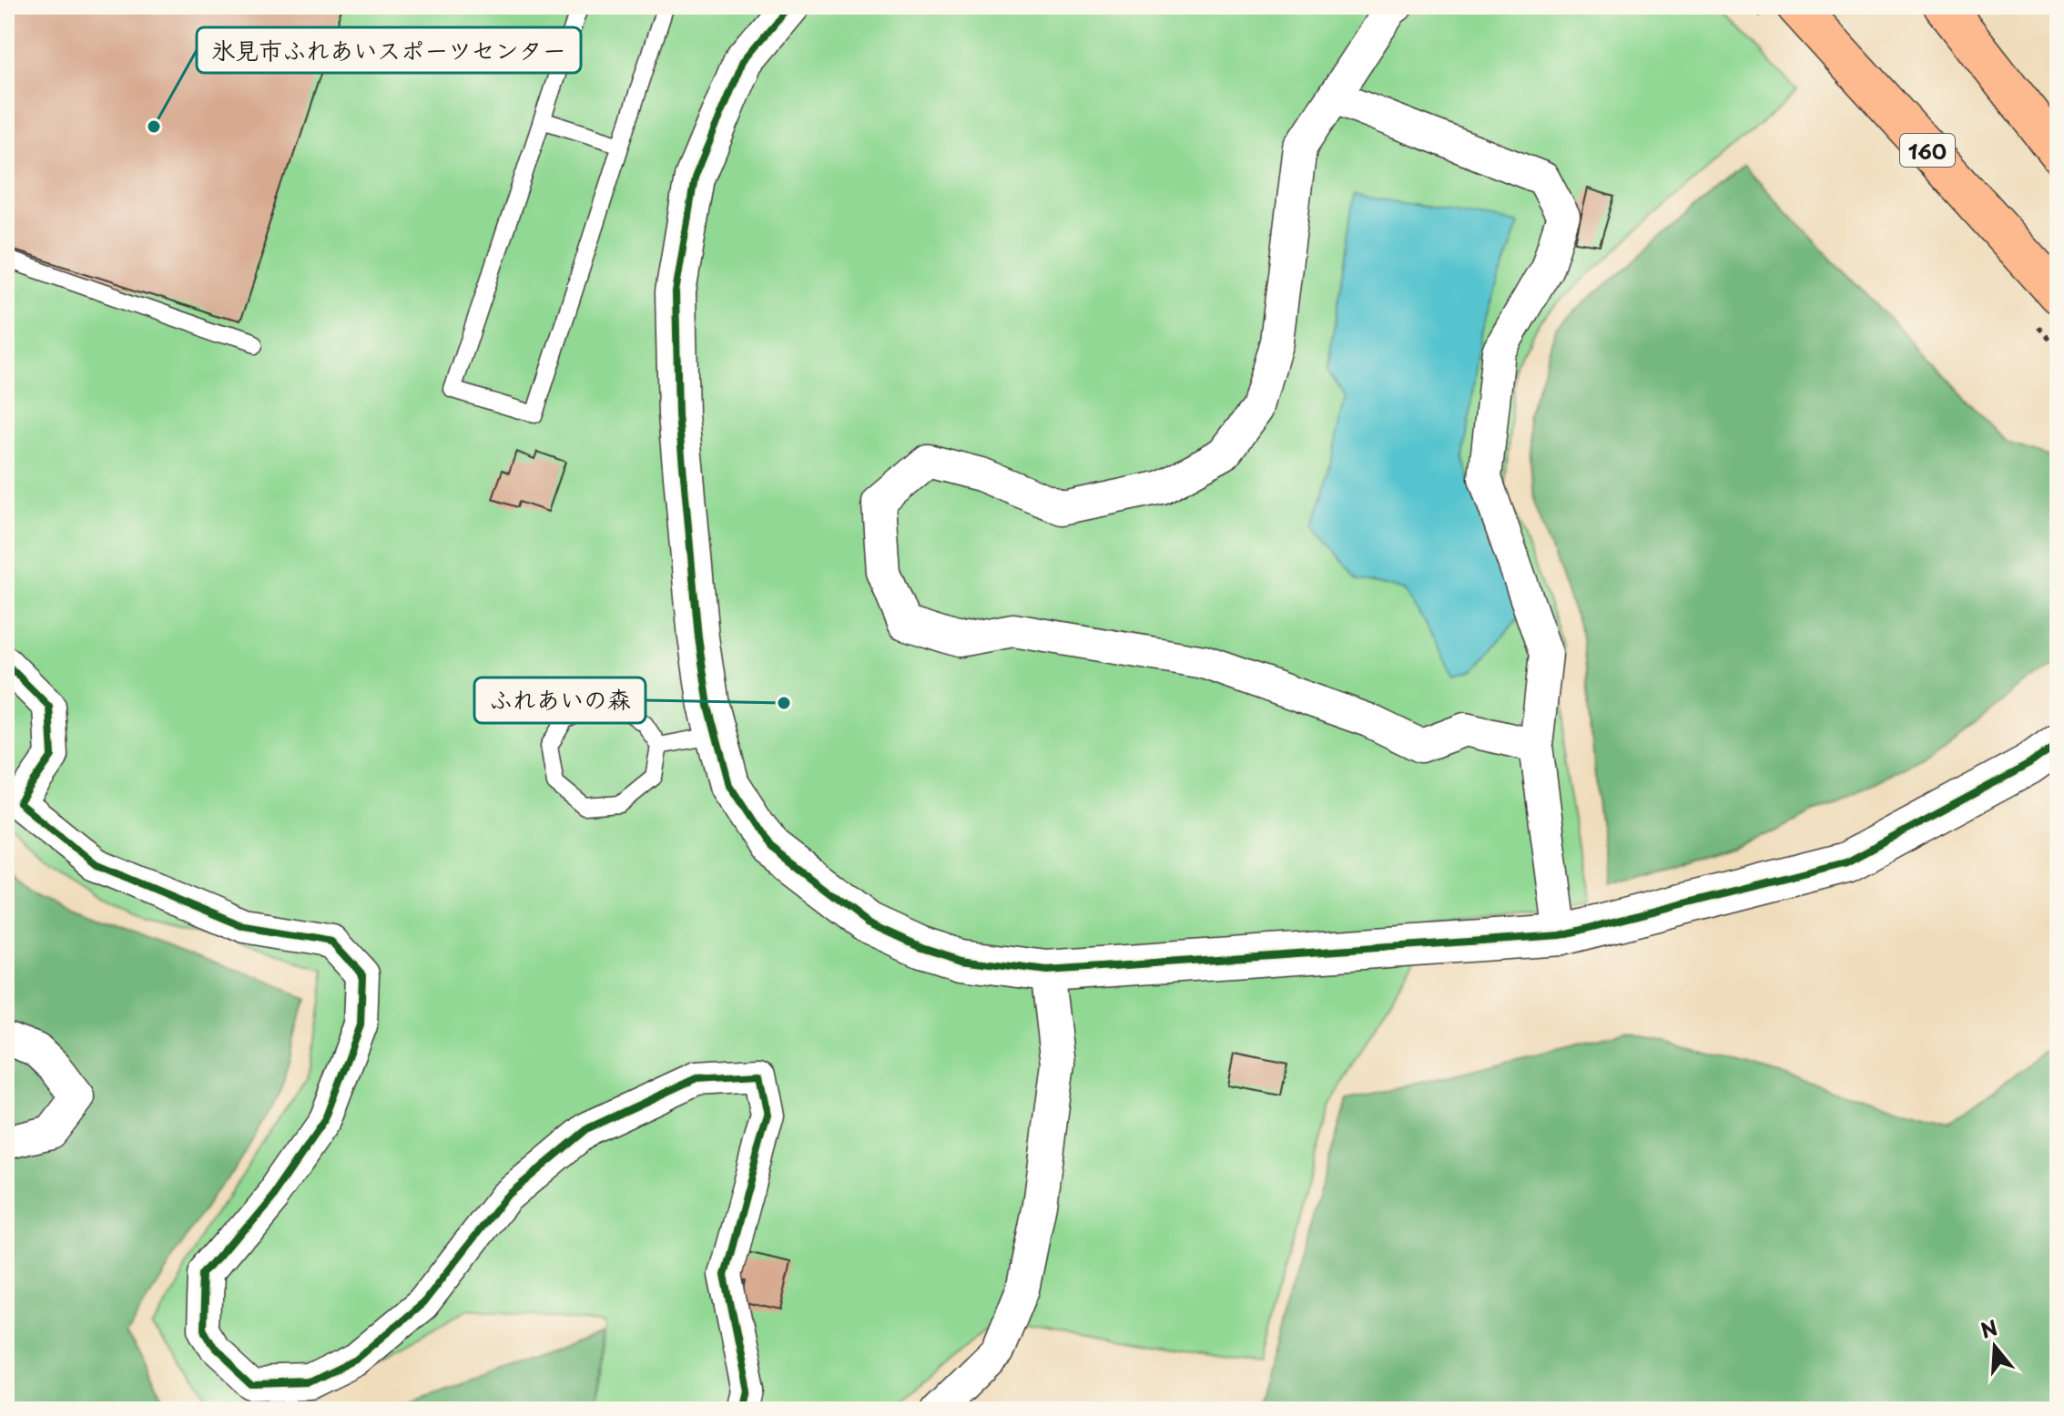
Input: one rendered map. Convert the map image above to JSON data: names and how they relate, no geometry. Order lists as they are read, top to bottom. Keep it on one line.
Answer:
{"streets":{"highway":["160"]},"places":["氷見市ふれあいスポーツセンター","ふれあいの森"],"north":"top"}
